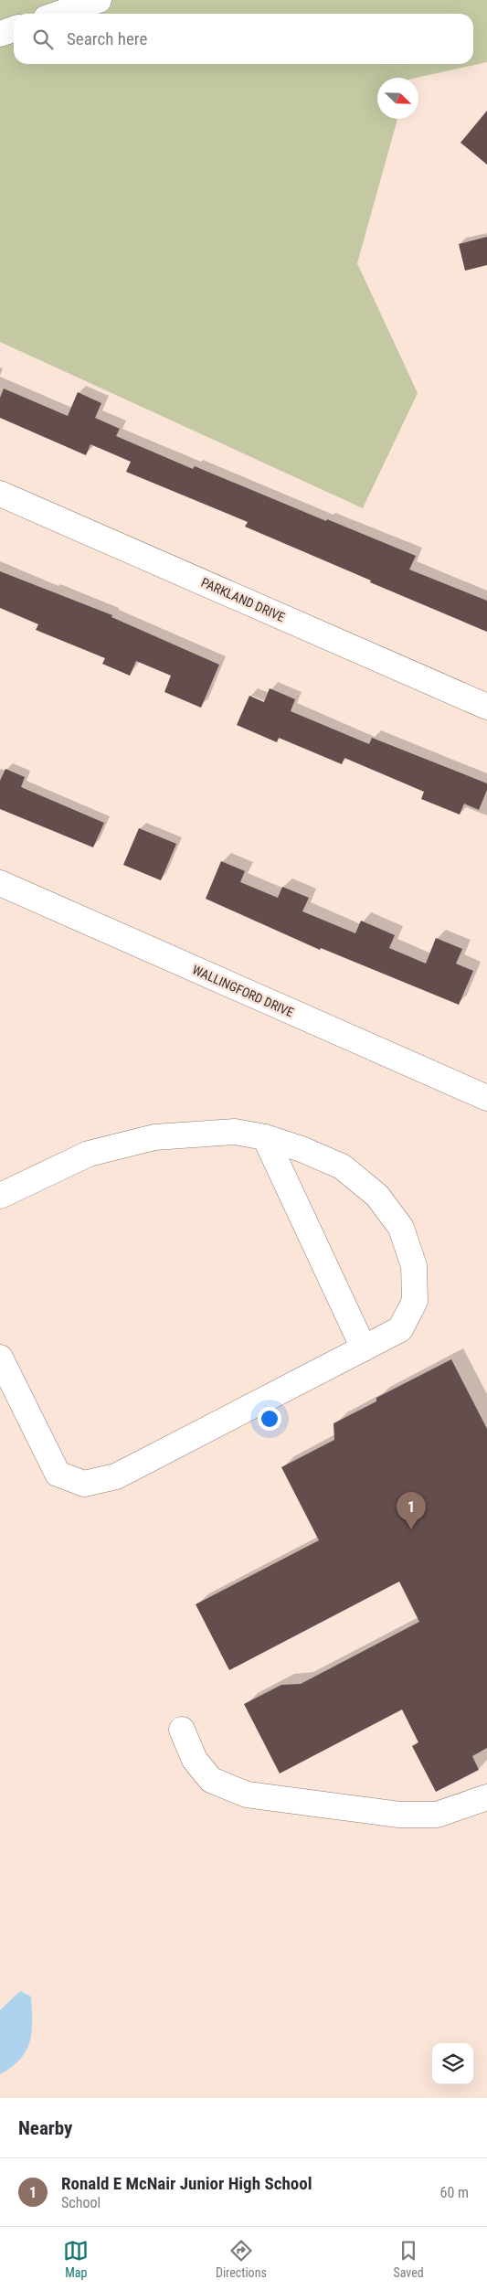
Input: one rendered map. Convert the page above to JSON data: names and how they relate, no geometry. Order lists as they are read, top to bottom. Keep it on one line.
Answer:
{"streets":{"street":["PARKLAND DRIVE","WALLINGFORD DRIVE"]},"north":"bottom right","page":{"search":"Search here","pins":"1","heading":"Nearby","list":[{"mark":"1","name":"Ronald E McNair Junior High School","note":"School","value":"60 m"}],"nav":["Map","Directions","Saved"]}}
